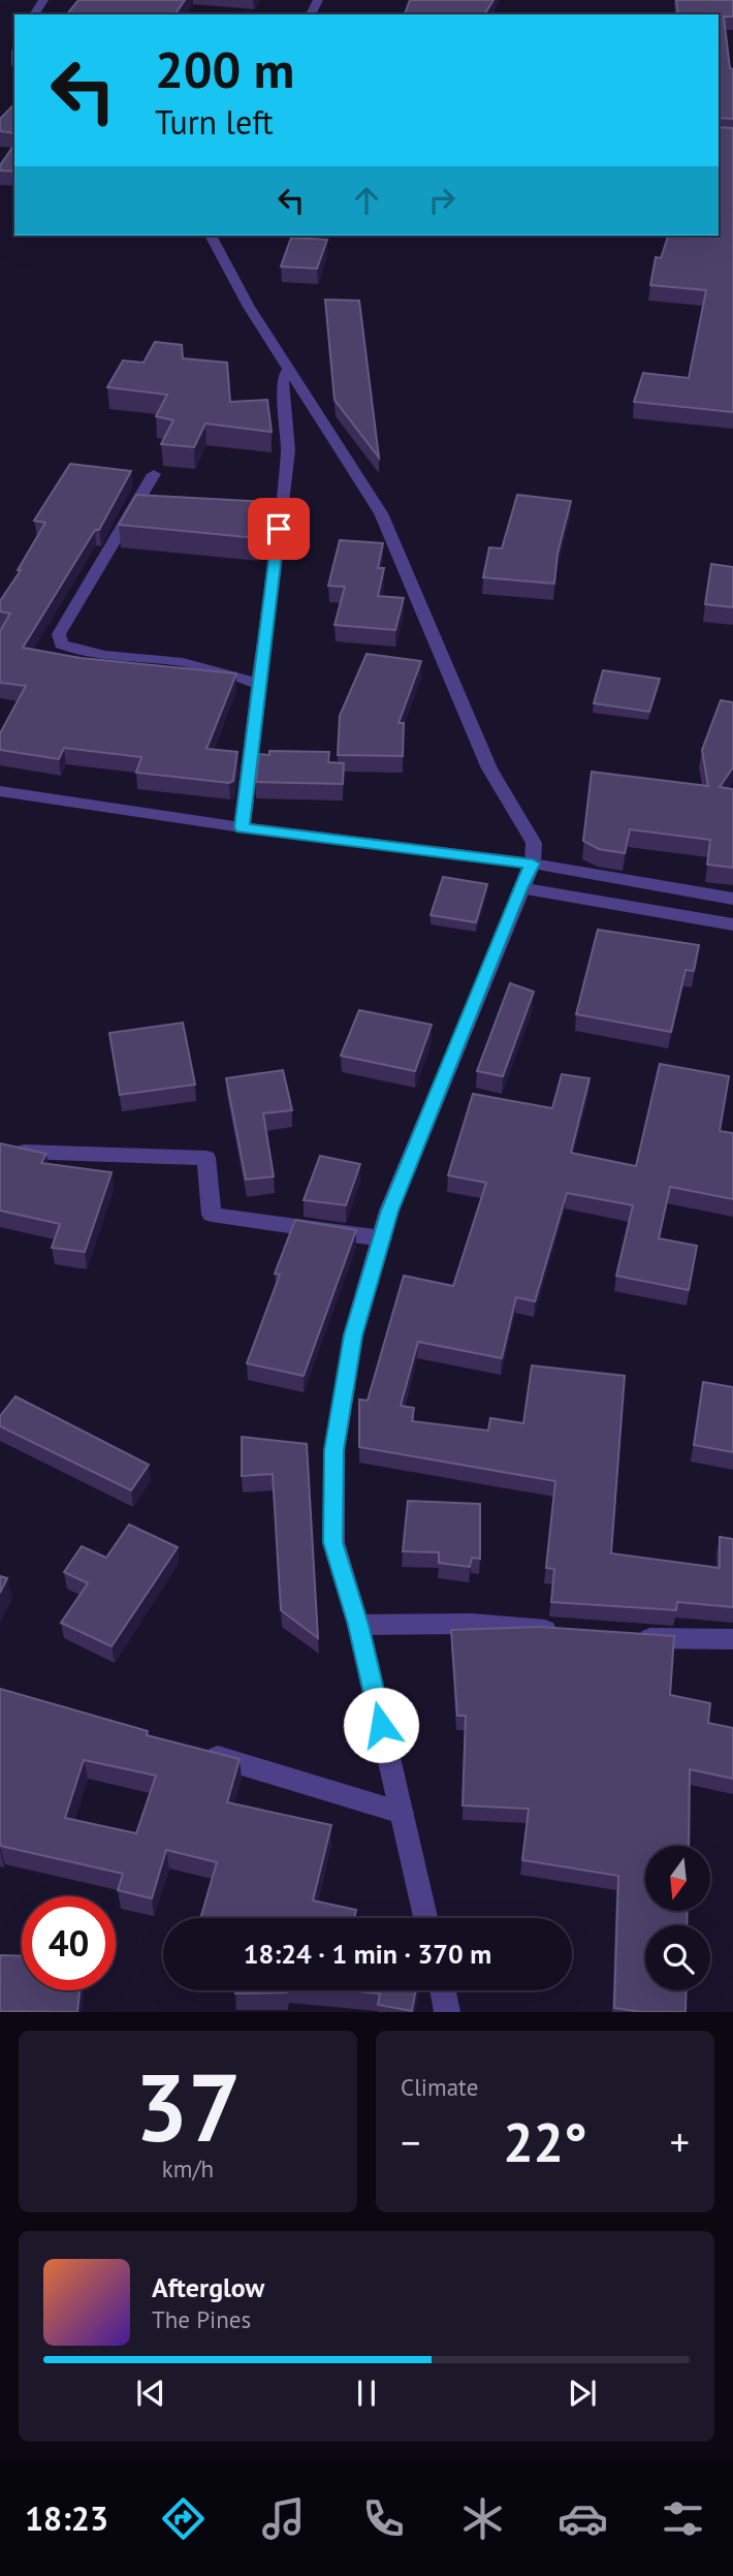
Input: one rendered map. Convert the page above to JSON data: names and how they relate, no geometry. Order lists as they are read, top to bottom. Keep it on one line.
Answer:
{"north":"bottom","page":{"turn":["200 m","Turn left"],"limit":"40","trip":"18:24 · 1 min · 370 m","tile":[["37","km/h"],"Climate"],"heat":["−","22°","+"],"song":["Afterglow","The Pines"],"tabs":"18:23"}}
